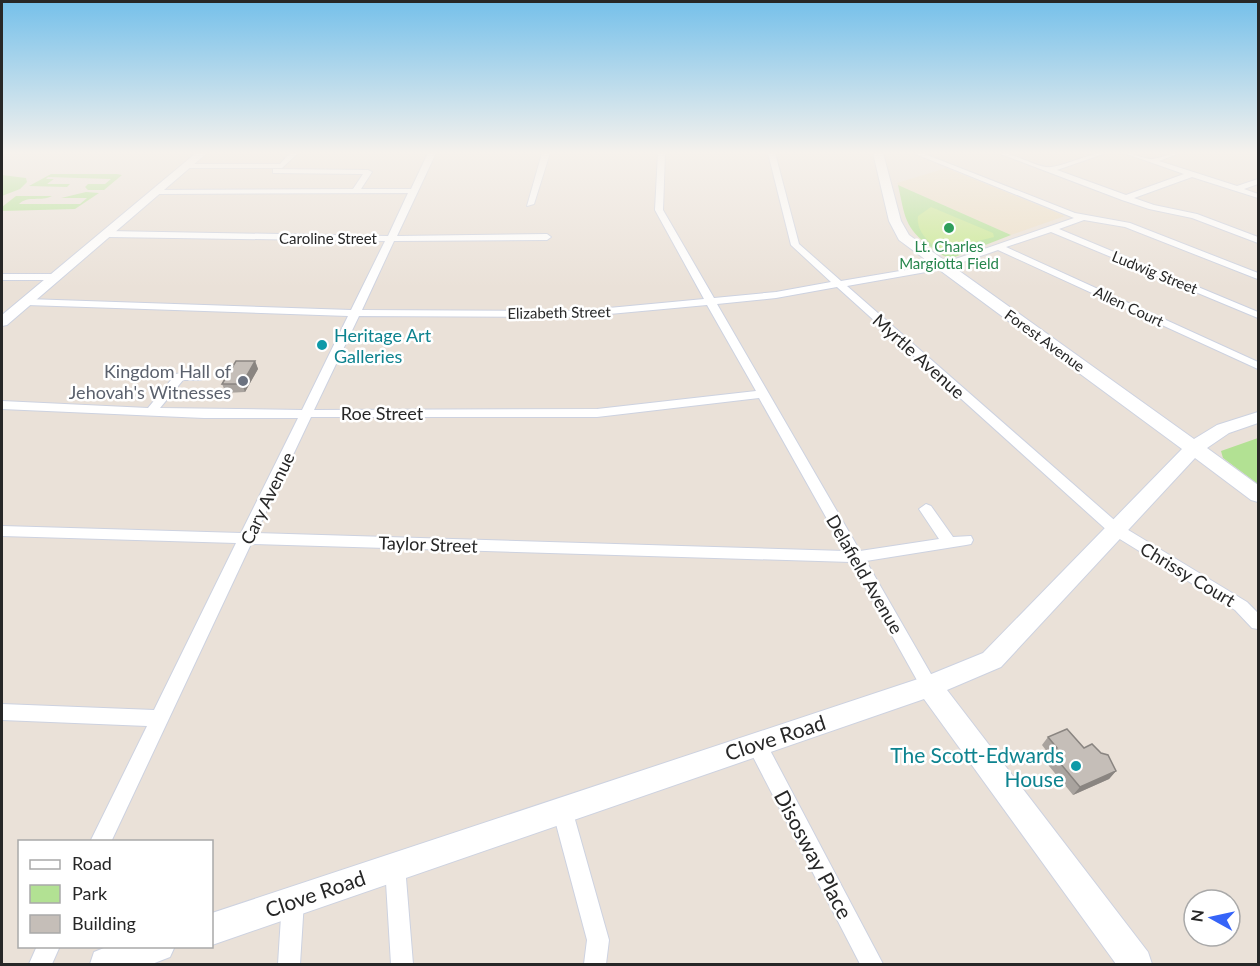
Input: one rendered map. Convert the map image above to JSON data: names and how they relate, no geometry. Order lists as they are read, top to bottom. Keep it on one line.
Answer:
{"streets":{"street":["Caroline Street","Ludwig Street","Allen Court","Elizabeth Street","Forest Avenue","Myrtle Avenue","Roe Street","Cary Avenue","Taylor Street","Delafield Avenue","Chrissy Court","Clove Road","Disosway Place"]},"crossings":[["Caroline Street","Cary Avenue"],["Ludwig Street","Elizabeth Street"],["Allen Court","Elizabeth Street"],["Elizabeth Street","Forest Avenue"],["Elizabeth Street","Myrtle Avenue"],["Elizabeth Street","Cary Avenue"],["Elizabeth Street","Delafield Avenue"],["Forest Avenue","Clove Road"],["Myrtle Avenue","Chrissy Court"],["Myrtle Avenue","Clove Road"],["Roe Street","Cary Avenue"],["Roe Street","Delafield Avenue"],["Cary Avenue","Taylor Street"],["Taylor Street","Delafield Avenue"],["Delafield Avenue","Clove Road"],["Chrissy Court","Clove Road"],["Clove Road","Disosway Place"]],"places":["Lt. Charles Margiotta Field","Heritage Art Galleries","Kingdom Hall of Jehovah's Witnesses","The Scott-Edwards House"],"legend":["Road","Park","Building"],"north":"left"}
